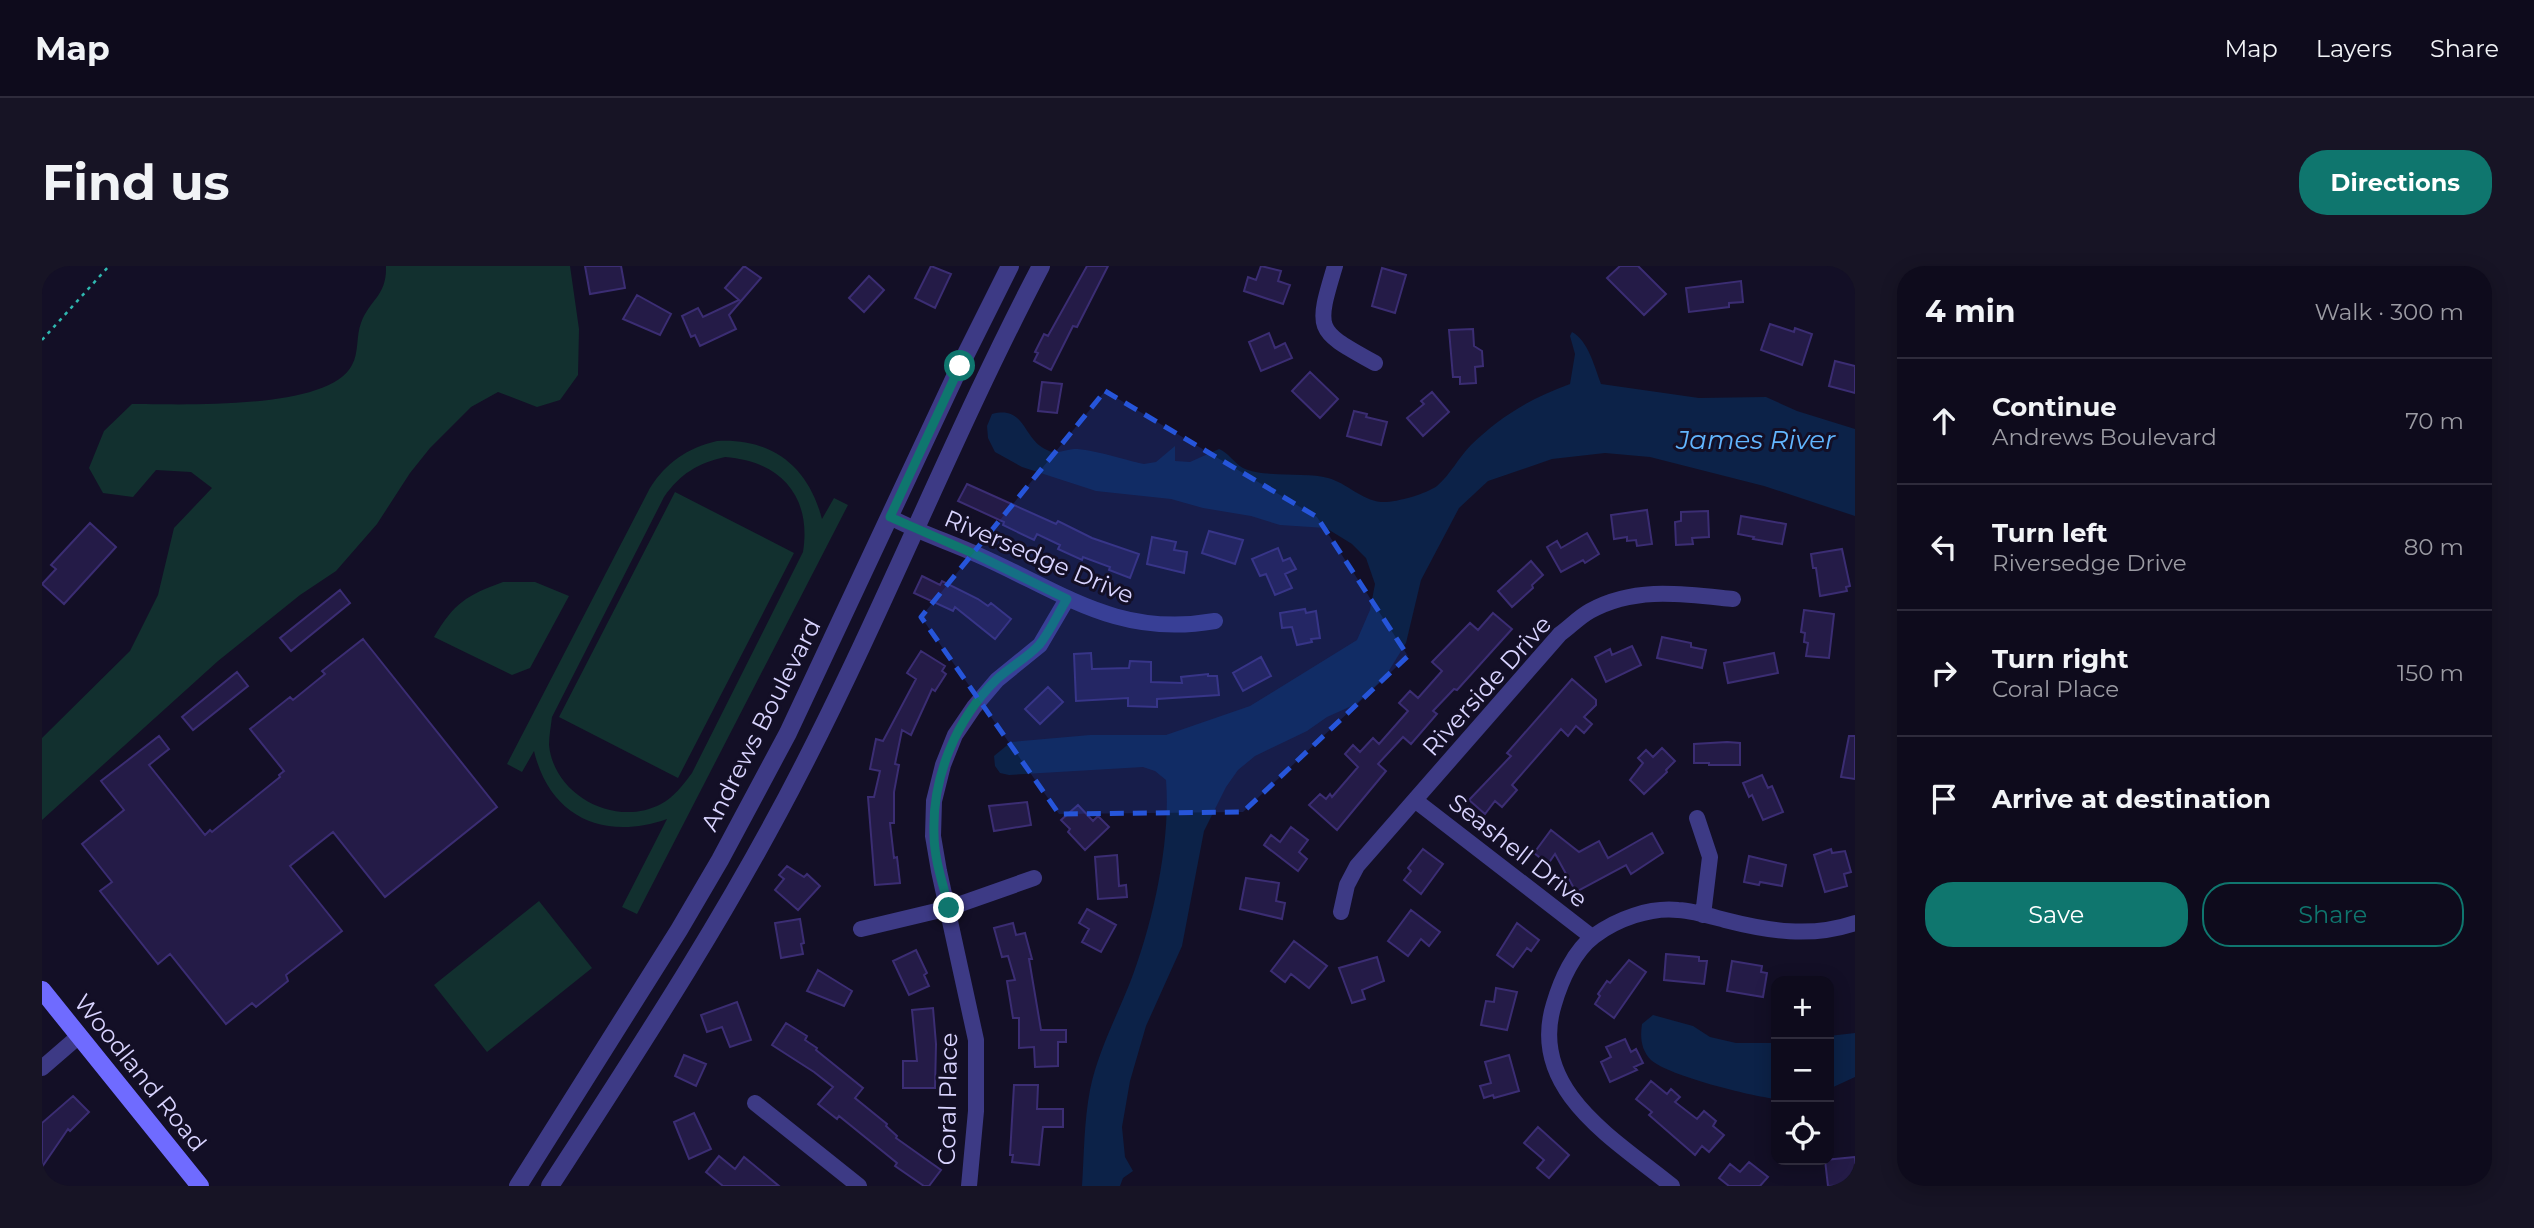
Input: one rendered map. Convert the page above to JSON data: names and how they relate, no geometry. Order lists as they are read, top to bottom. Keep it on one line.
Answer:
{"streets":{"main road":["Woodland Road"],"street":["Riversedge Drive","Riverside Drive","Andrews Boulevard","Seashell Drive","Coral Place"]},"crossings":[["Riversedge Drive","Andrews Boulevard"],["Riversedge Drive","Coral Place"],["Riverside Drive","Seashell Drive"]],"water":["James River"],"page":{"header":"Map","nav":["Map","Layers","Share"],"buttons":["Directions",["Save","Share"]],"title":"Find us","heading":["4 min","Walk · 300 m"],"list":[["Continue","Andrews Boulevard","70 m"],["Turn left","Riversedge Drive","80 m"],["Turn right","Coral Place","150 m"],"Arrive at destination"],"map_buttons":["+","−"]}}
